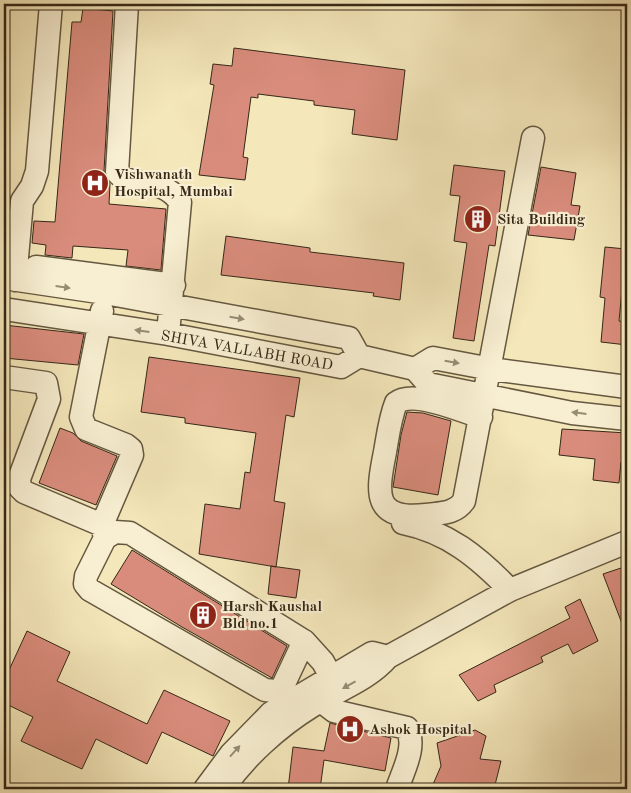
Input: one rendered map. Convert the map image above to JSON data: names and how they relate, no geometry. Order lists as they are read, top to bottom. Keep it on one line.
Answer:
{"streets":{"street":["SHIVA VALLABH ROAD"]},"places":{"hospital":["Vishwanath Hospital, Mumbai","Ashok Hospital"],"building":["Sita Building","Harsh Kaushal Bld no.1"]}}
